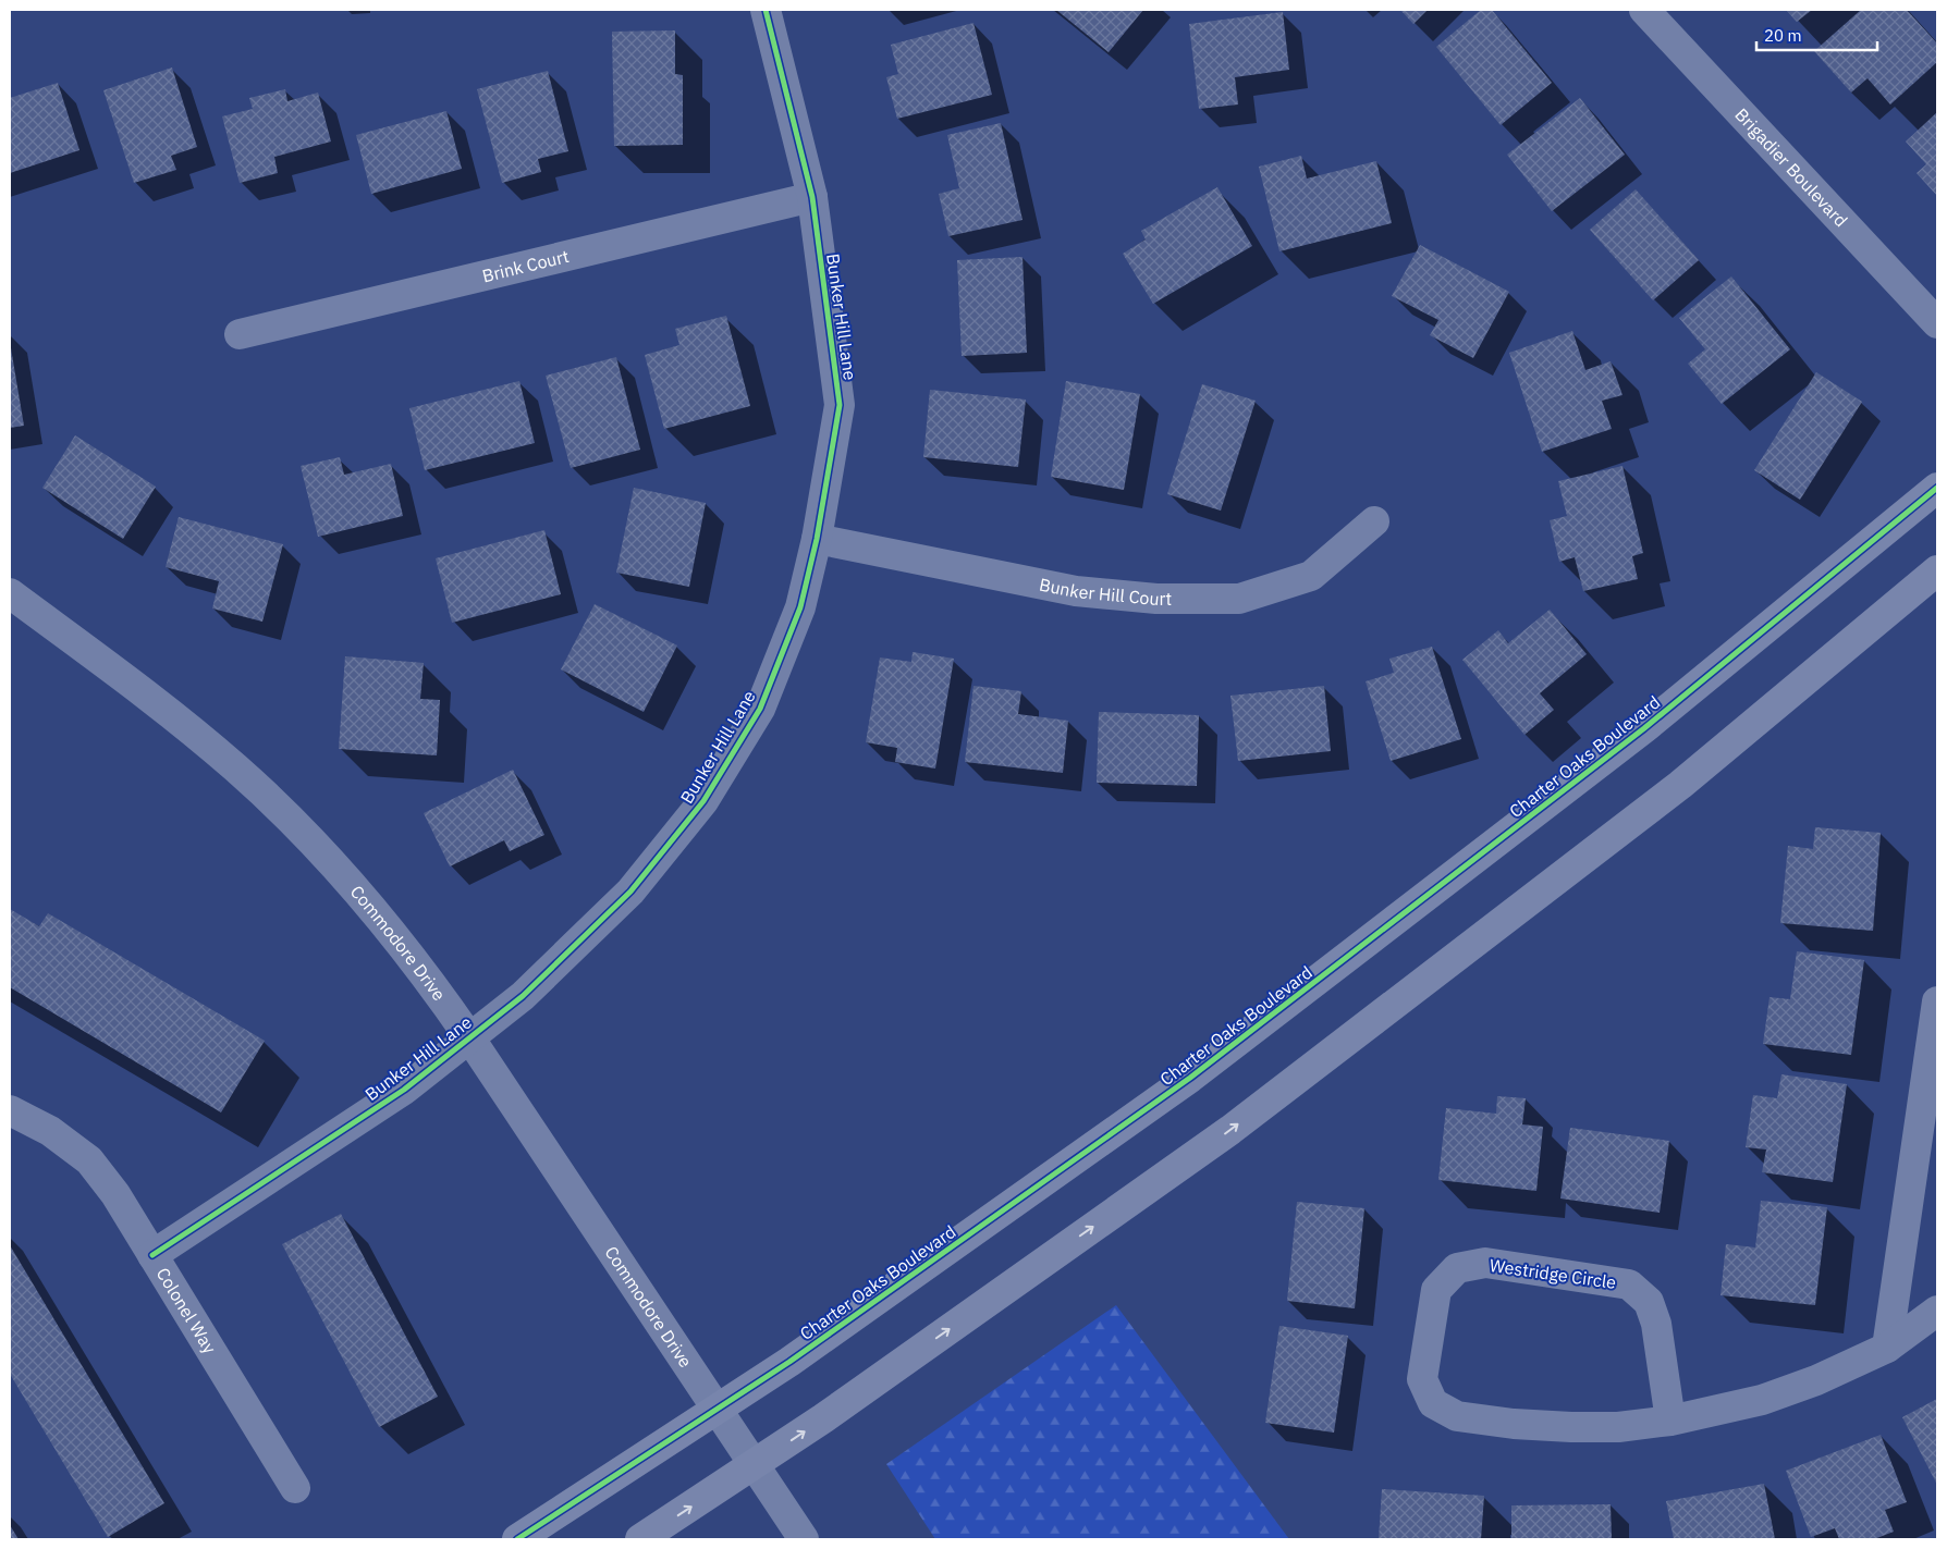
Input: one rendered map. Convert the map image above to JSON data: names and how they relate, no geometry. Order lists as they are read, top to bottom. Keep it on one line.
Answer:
{"streets":{"street":["Brigadier Boulevard","Brink Court","Bunker Hill Lane","Bunker Hill Court","Charter Oaks Boulevard","Commodore Drive","Westridge Circle","Colonel Way"]},"crossings":[["Brink Court","Bunker Hill Lane"],["Bunker Hill Lane","Bunker Hill Court"],["Bunker Hill Lane","Commodore Drive"],["Bunker Hill Lane","Colonel Way"],["Charter Oaks Boulevard","Commodore Drive"]],"scale_bar":"20 m"}
